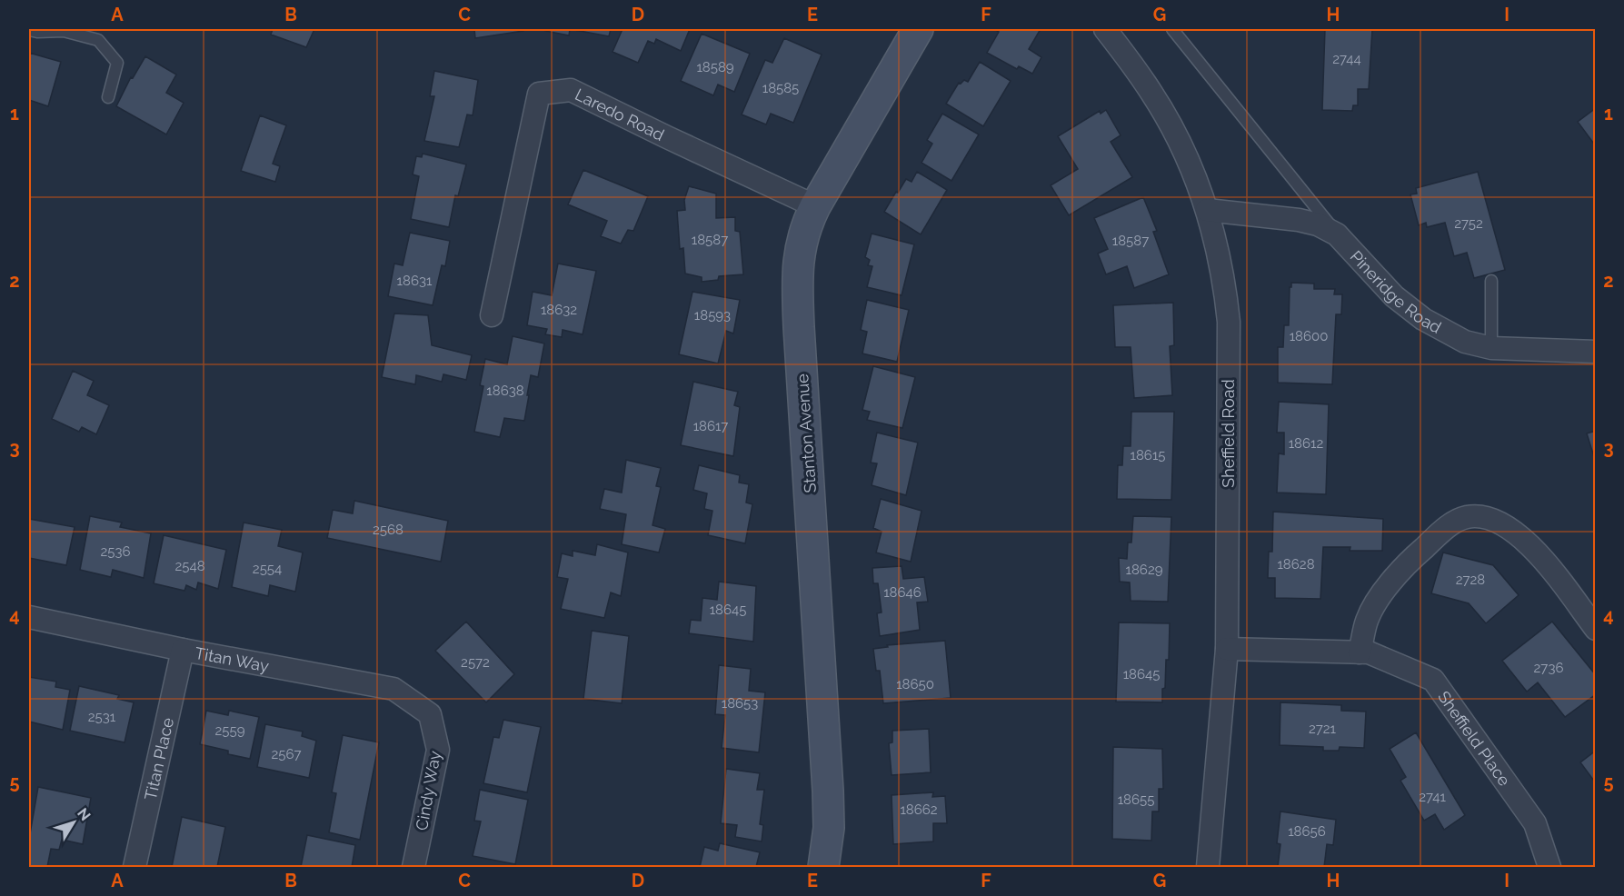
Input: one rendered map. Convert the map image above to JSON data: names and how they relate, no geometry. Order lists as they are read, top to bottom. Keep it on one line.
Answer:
{"streets":{"street":["Laredo Road","Pineridge Road","Stanton Avenue","Sheffield Road","Titan Way","Sheffield Place","Titan Place","Cindy Way"]},"crossings":[["Laredo Road","Stanton Avenue"],["Pineridge Road","Sheffield Road"],["Sheffield Road","Sheffield Place"],["Titan Way","Titan Place"],["Titan Way","Cindy Way"]],"house_numbers":["2744","18589","18585","2752","18587","18587","18631","18632","18593","18600","18638","18617","18612","18615","2568","2536","18628","2548","2554","18629","2728","18646","18645","2572","2736","18645","18650","18653","2531","2721","2559","2567","2741","18655","18662","18656"],"north":"top right","grid":{"columns":["A","B","C","D","E","F","G","H","I"],"rows":["1","2","3","4","5"]}}
